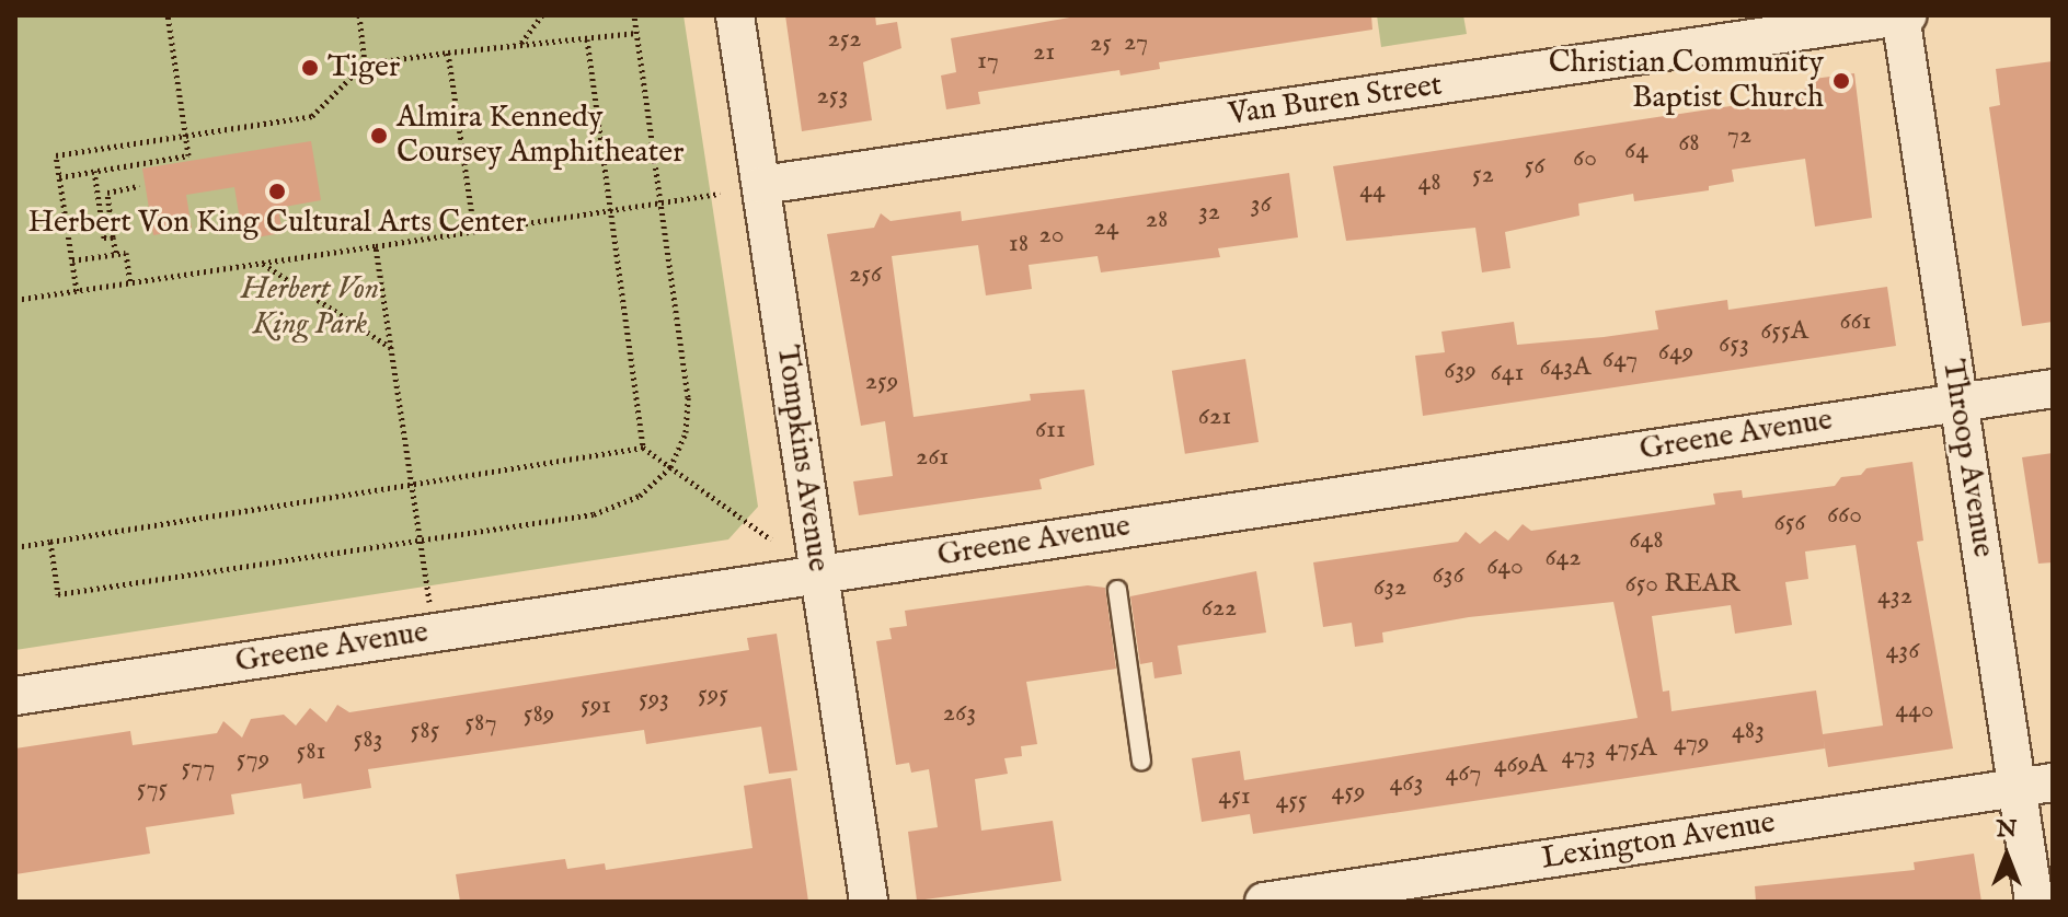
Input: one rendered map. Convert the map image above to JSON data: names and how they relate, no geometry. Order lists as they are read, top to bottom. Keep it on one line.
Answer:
{"streets":{"street":["Van Buren Street","Greene Avenue","Tompkins Avenue","Throop Avenue","Lexington Avenue"]},"crossings":[["Van Buren Street","Tompkins Avenue"],["Van Buren Street","Throop Avenue"],["Greene Avenue","Tompkins Avenue"],["Greene Avenue","Throop Avenue"],["Throop Avenue","Lexington Avenue"]],"parks":["Herbert Von King Park"],"places":["Tiger","Christian Community Baptist Church","Almira Kennedy Coursey Amphitheater","Herbert Von King Cultural Arts Center"],"house_numbers":["252","27","25","21","17","253","72","68","64","60","56","52","48","44","36","32","28","24","20","18","256","661","655A","653","649","647","643A","639","641","259","621","611","261","660","656","648","642","640","636","650 REAR","632","432","622","436","595","593","591","440","263","589","587","585","483","583","479","475A","581","473","579","469A","577","467","463","575","459","451","455"],"north":"top"}
